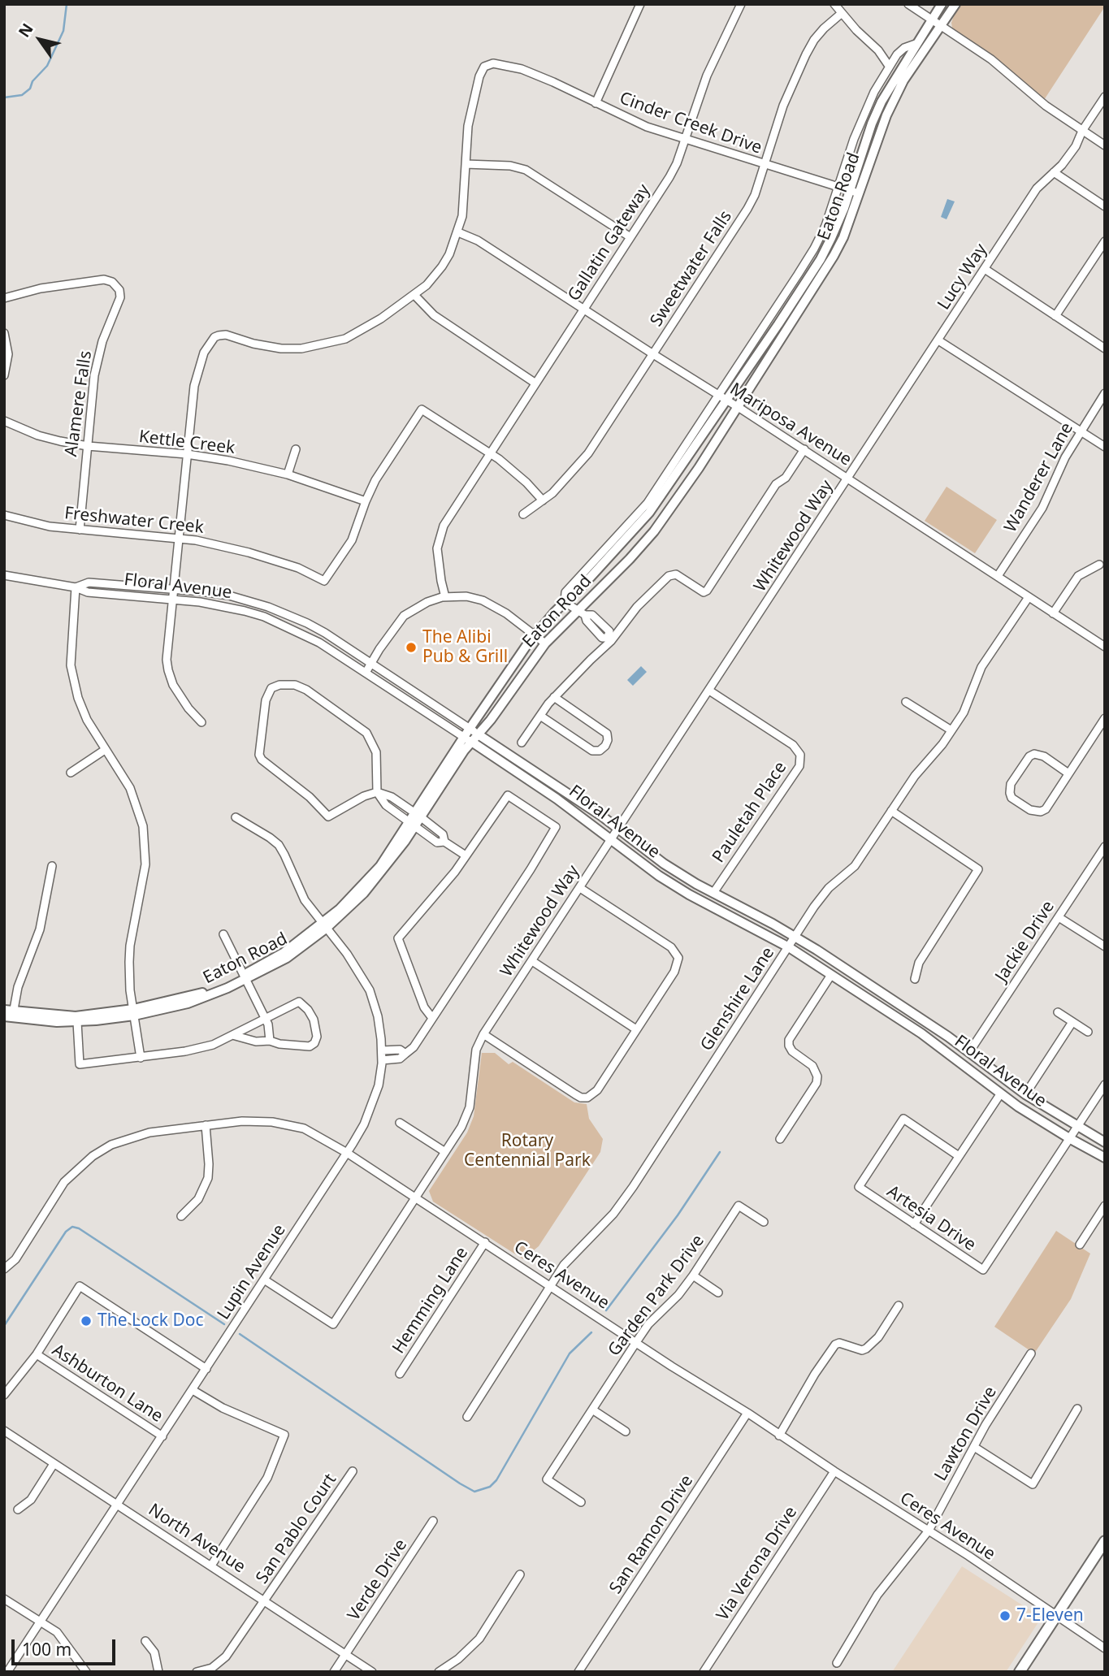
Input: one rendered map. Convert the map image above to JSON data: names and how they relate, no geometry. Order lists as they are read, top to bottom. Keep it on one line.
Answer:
{"streets":{"street":["Cinder Creek Drive","Eaton Road","Gallatin Gateway","Sweetwater Falls","Lucy Way","Alamere Falls","Mariposa Avenue","Kettle Creek","Wanderer Lane","Freshwater Creek","Whitewood Way","Floral Avenue","Pauletah Place","Jackie Drive","Glenshire Lane","Artesia Drive","Lupin Avenue","Ceres Avenue","Garden Park Drive","Hemming Lane","Ashburton Lane","Lawton Drive","San Pablo Court","San Ramon Drive","North Avenue","Via Verona Drive","Verde Drive"]},"crossings":[["Cinder Creek Drive","Eaton Road"],["Cinder Creek Drive","Gallatin Gateway"],["Cinder Creek Drive","Sweetwater Falls"],["Eaton Road","Mariposa Avenue"],["Eaton Road","Floral Avenue"],["Eaton Road","Lupin Avenue"],["Gallatin Gateway","Mariposa Avenue"],["Sweetwater Falls","Mariposa Avenue"],["Lucy Way","Mariposa Avenue"],["Lucy Way","Whitewood Way"],["Alamere Falls","Kettle Creek"],["Alamere Falls","Freshwater Creek"],["Mariposa Avenue","Wanderer Lane"],["Mariposa Avenue","Whitewood Way"],["Mariposa Avenue","Glenshire Lane"],["Kettle Creek","Freshwater Creek"],["Whitewood Way","Floral Avenue"],["Whitewood Way","Pauletah Place"],["Whitewood Way","Lupin Avenue"],["Whitewood Way","Ceres Avenue"],["Floral Avenue","Pauletah Place"],["Floral Avenue","Jackie Drive"],["Floral Avenue","Glenshire Lane"],["Floral Avenue","Artesia Drive"],["Glenshire Lane","Ceres Avenue"],["Lupin Avenue","Ceres Avenue"],["Lupin Avenue","Ashburton Lane"],["Lupin Avenue","North Avenue"],["Ceres Avenue","Garden Park Drive"],["Ceres Avenue","Hemming Lane"],["Ceres Avenue","Lawton Drive"],["Ceres Avenue","San Ramon Drive"],["Ceres Avenue","Via Verona Drive"],["San Pablo Court","North Avenue"],["North Avenue","Verde Drive"]],"parks":["Rotary Centennial Park"],"places":["The Alibi Pub & Grill","The Lock Doc","7-Eleven"],"scale_bar":"100 m","north":"top left"}
